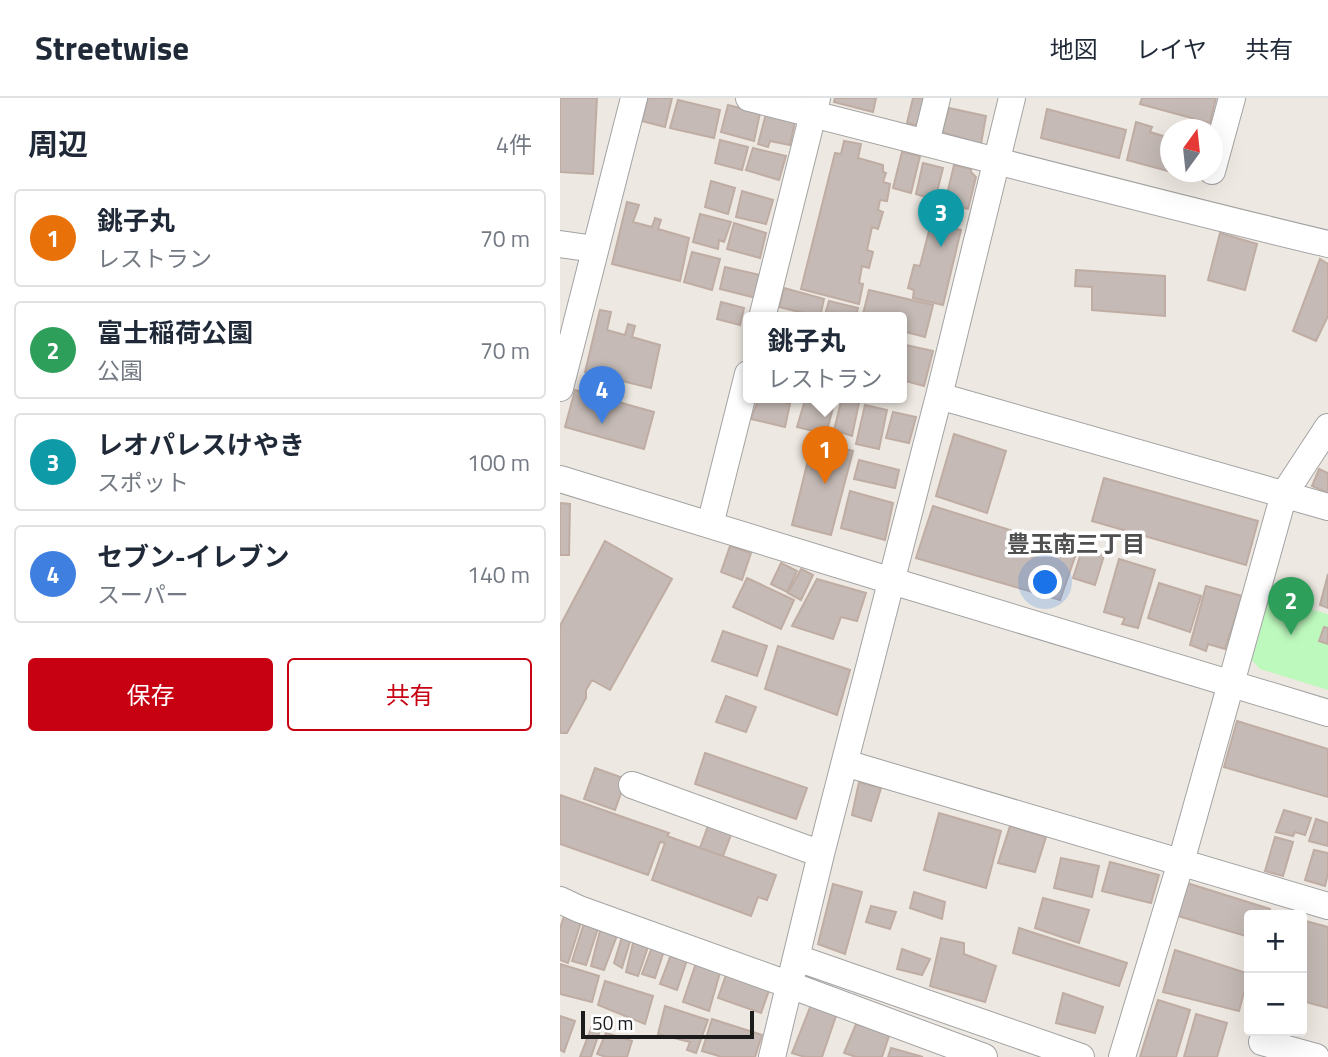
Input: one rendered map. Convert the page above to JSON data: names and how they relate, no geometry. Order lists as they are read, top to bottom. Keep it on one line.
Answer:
{"districts":["豊玉南三丁目"],"scale_bar":"50 m","north":"top","page":{"header":"Streetwise","nav":["地図","レイヤ","共有"],"heading":["周辺","4件"],"list":[{"mark":"1","name":"銚子丸","note":"レストラン","value":"70 m"},{"mark":"2","name":"富士稲荷公園","note":"公園","value":"70 m"},{"mark":"3","name":"レオパレスけやき","note":"スポット","value":"100 m"},{"mark":"4","name":"セブン-イレブン","note":"スーパー","value":"140 m"}],"pins":["3","4","1","2"],"popup":["銚子丸","レストラン"],"buttons":["保存","共有"],"map_buttons":["+","−"],"scale":"50 m"}}
